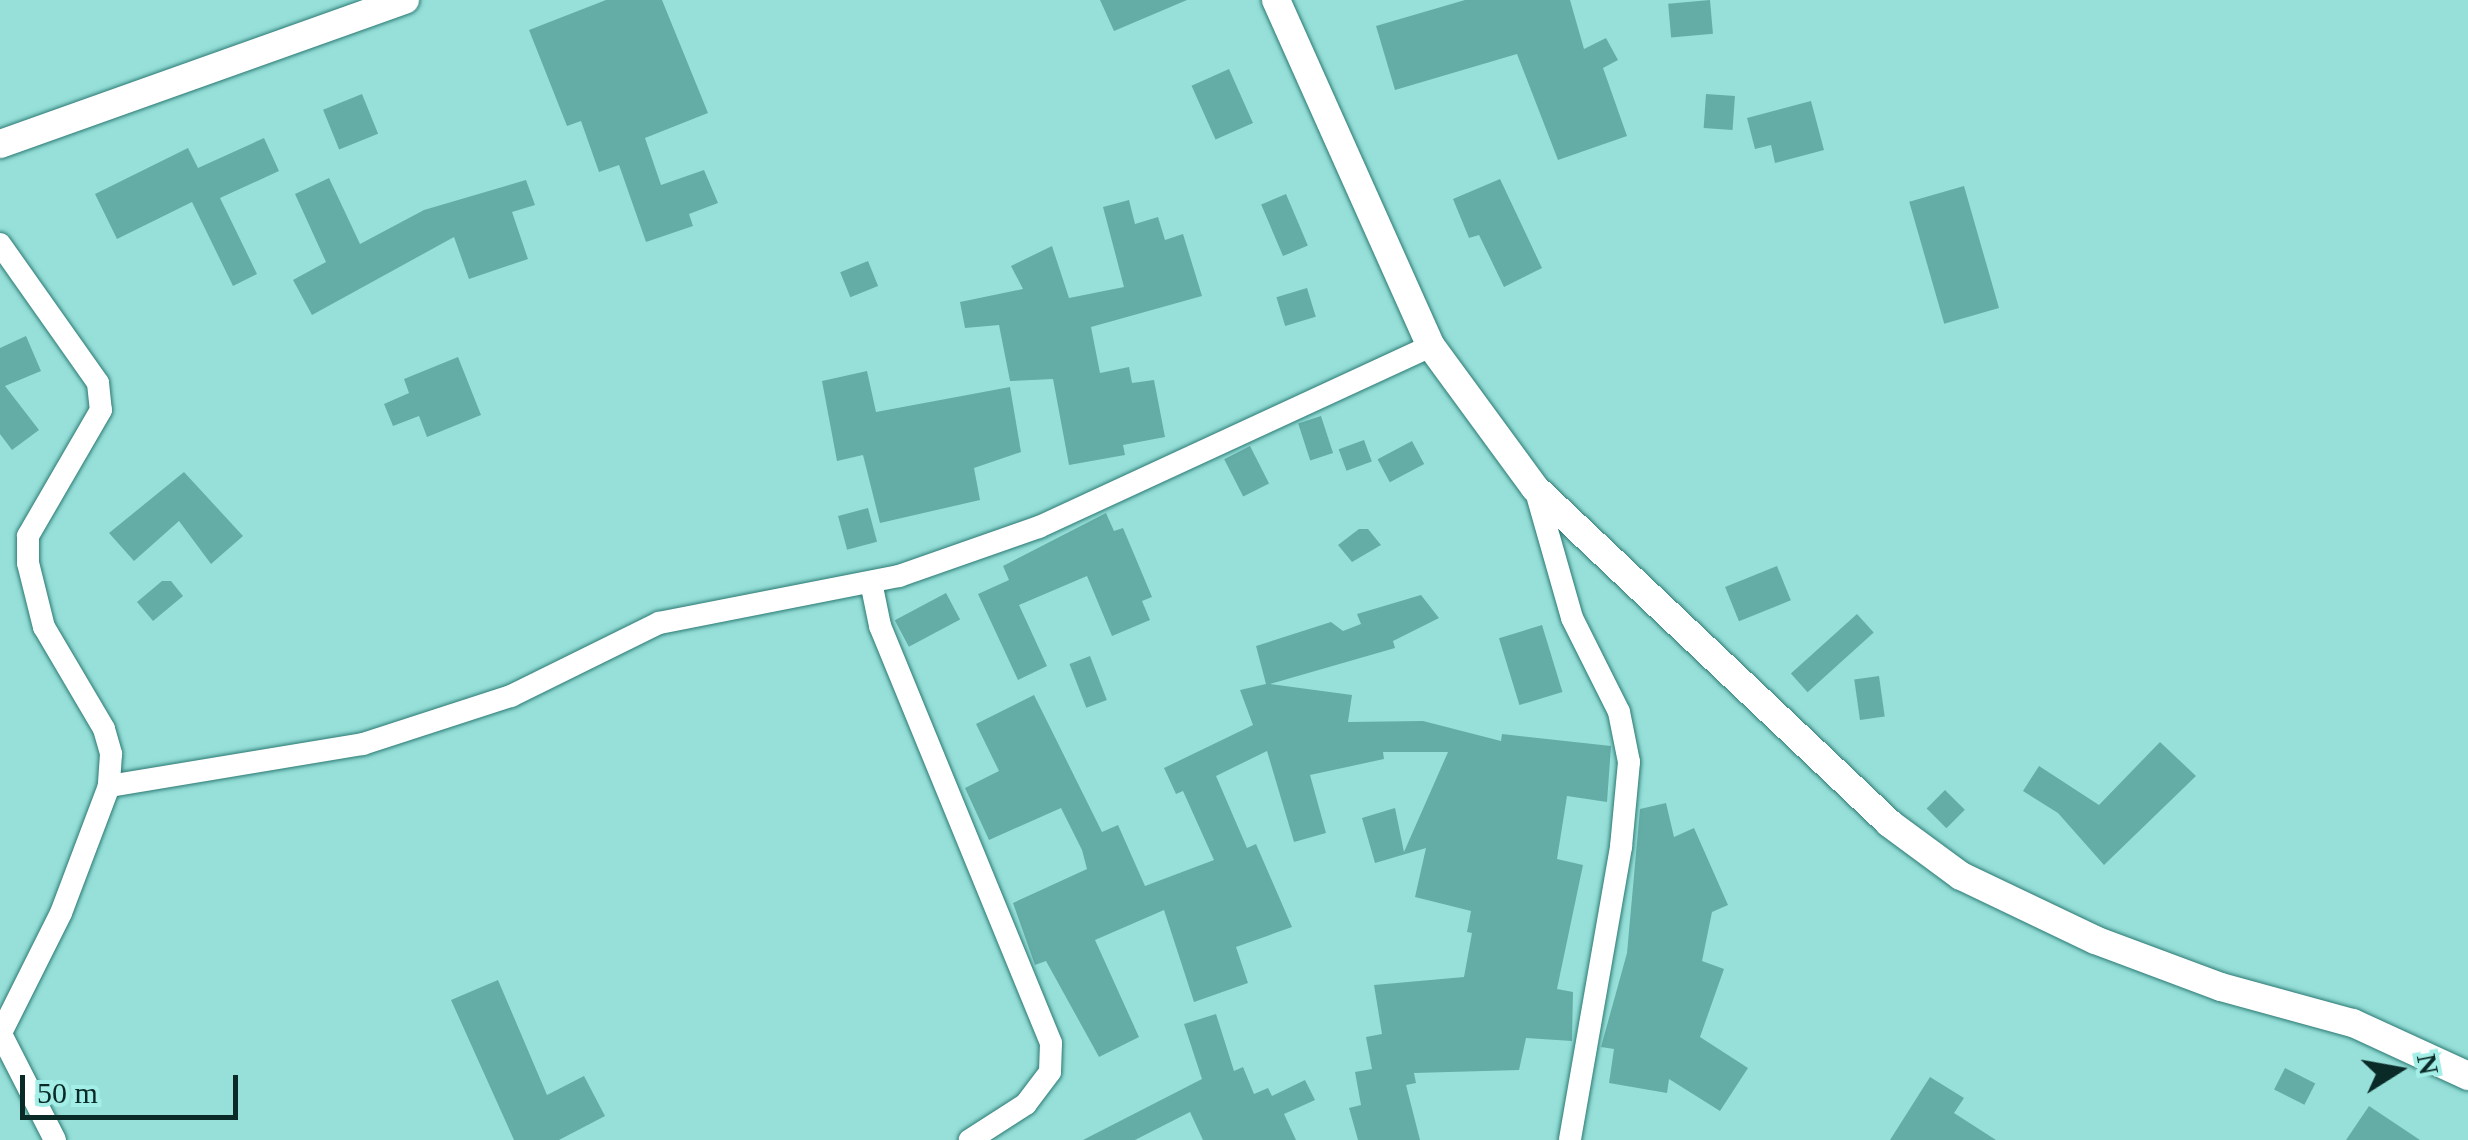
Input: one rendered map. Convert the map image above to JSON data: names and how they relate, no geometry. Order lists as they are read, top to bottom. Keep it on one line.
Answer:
{"scale_bar":"50 m","north":"right"}
